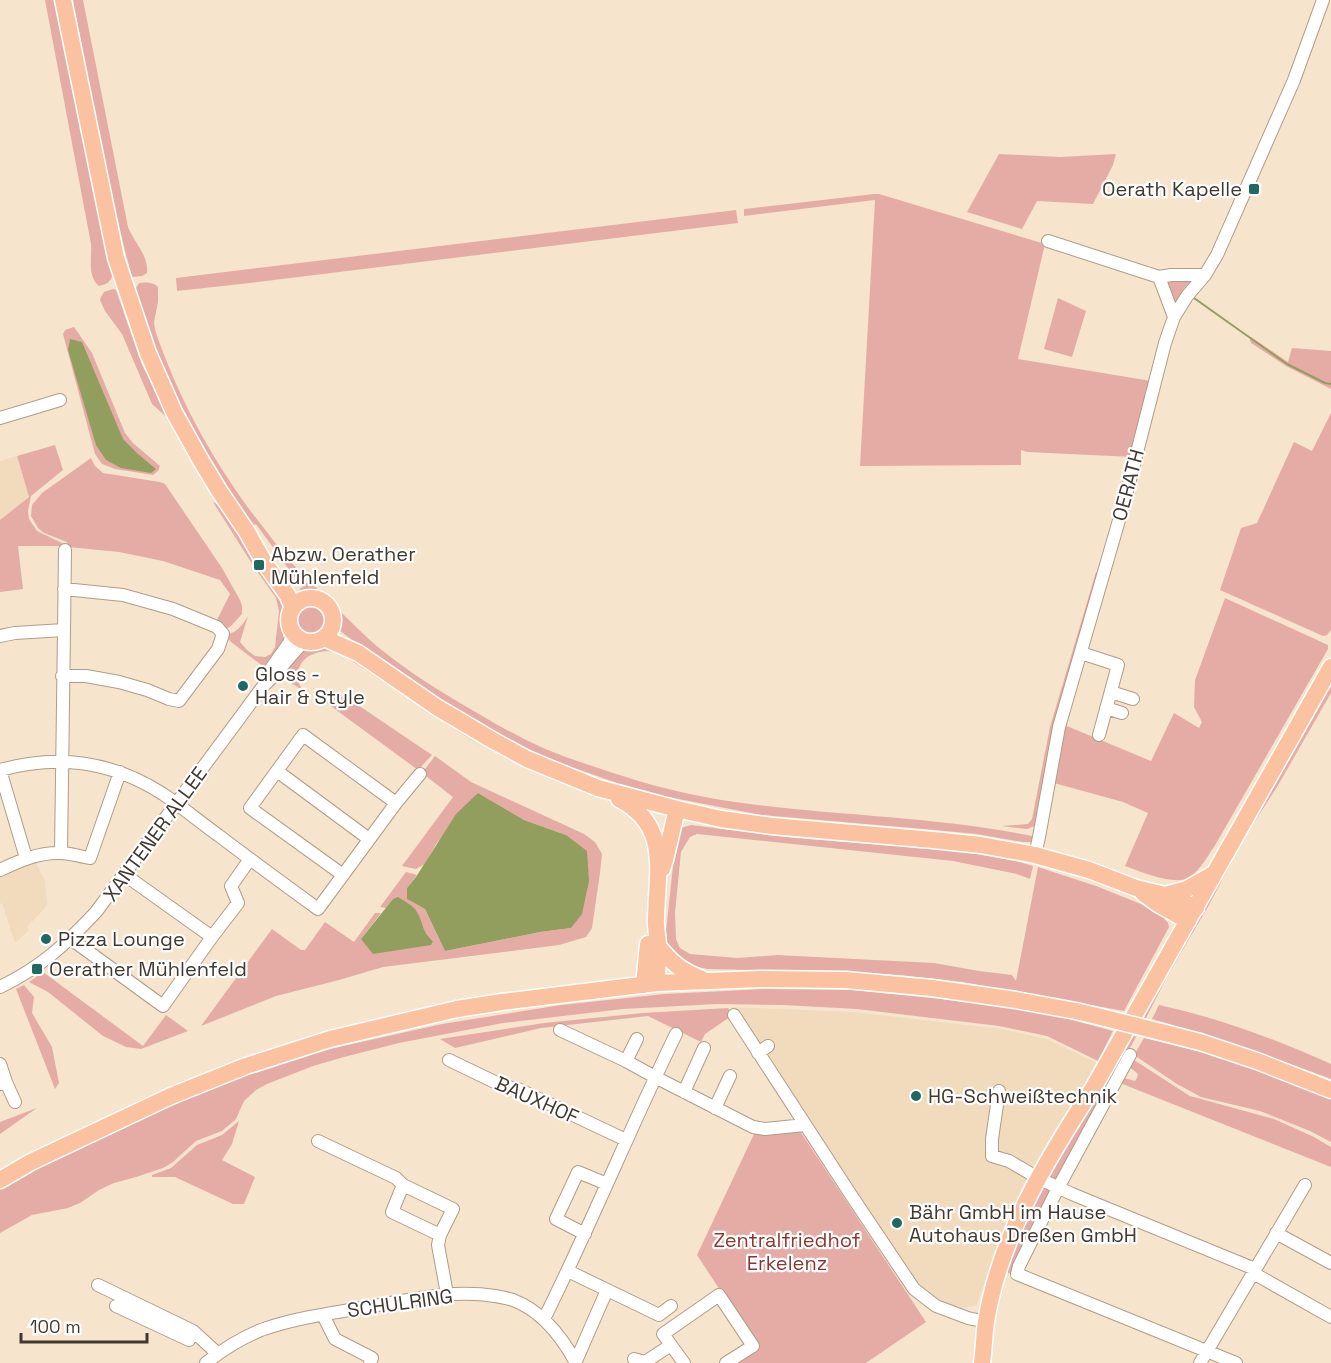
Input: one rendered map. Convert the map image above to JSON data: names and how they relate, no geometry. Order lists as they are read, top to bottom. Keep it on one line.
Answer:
{"streets":{"street":["OERATH","XANTENER ALLEE","BAUXHOF","SCHULRING"]},"parks":["Zentralfriedhof Erkelenz"],"places":{"transit":["Oerath Kapelle","Abzw. Oerather Mühlenfeld","Oerather Mühlenfeld"],"other":["Gloss - Hair & Style","Pizza Lounge","HG-Schweißtechnik","Bähr GmbH im Hause Autohaus Dreßen GmbH"]},"scale_bar":"100 m"}
